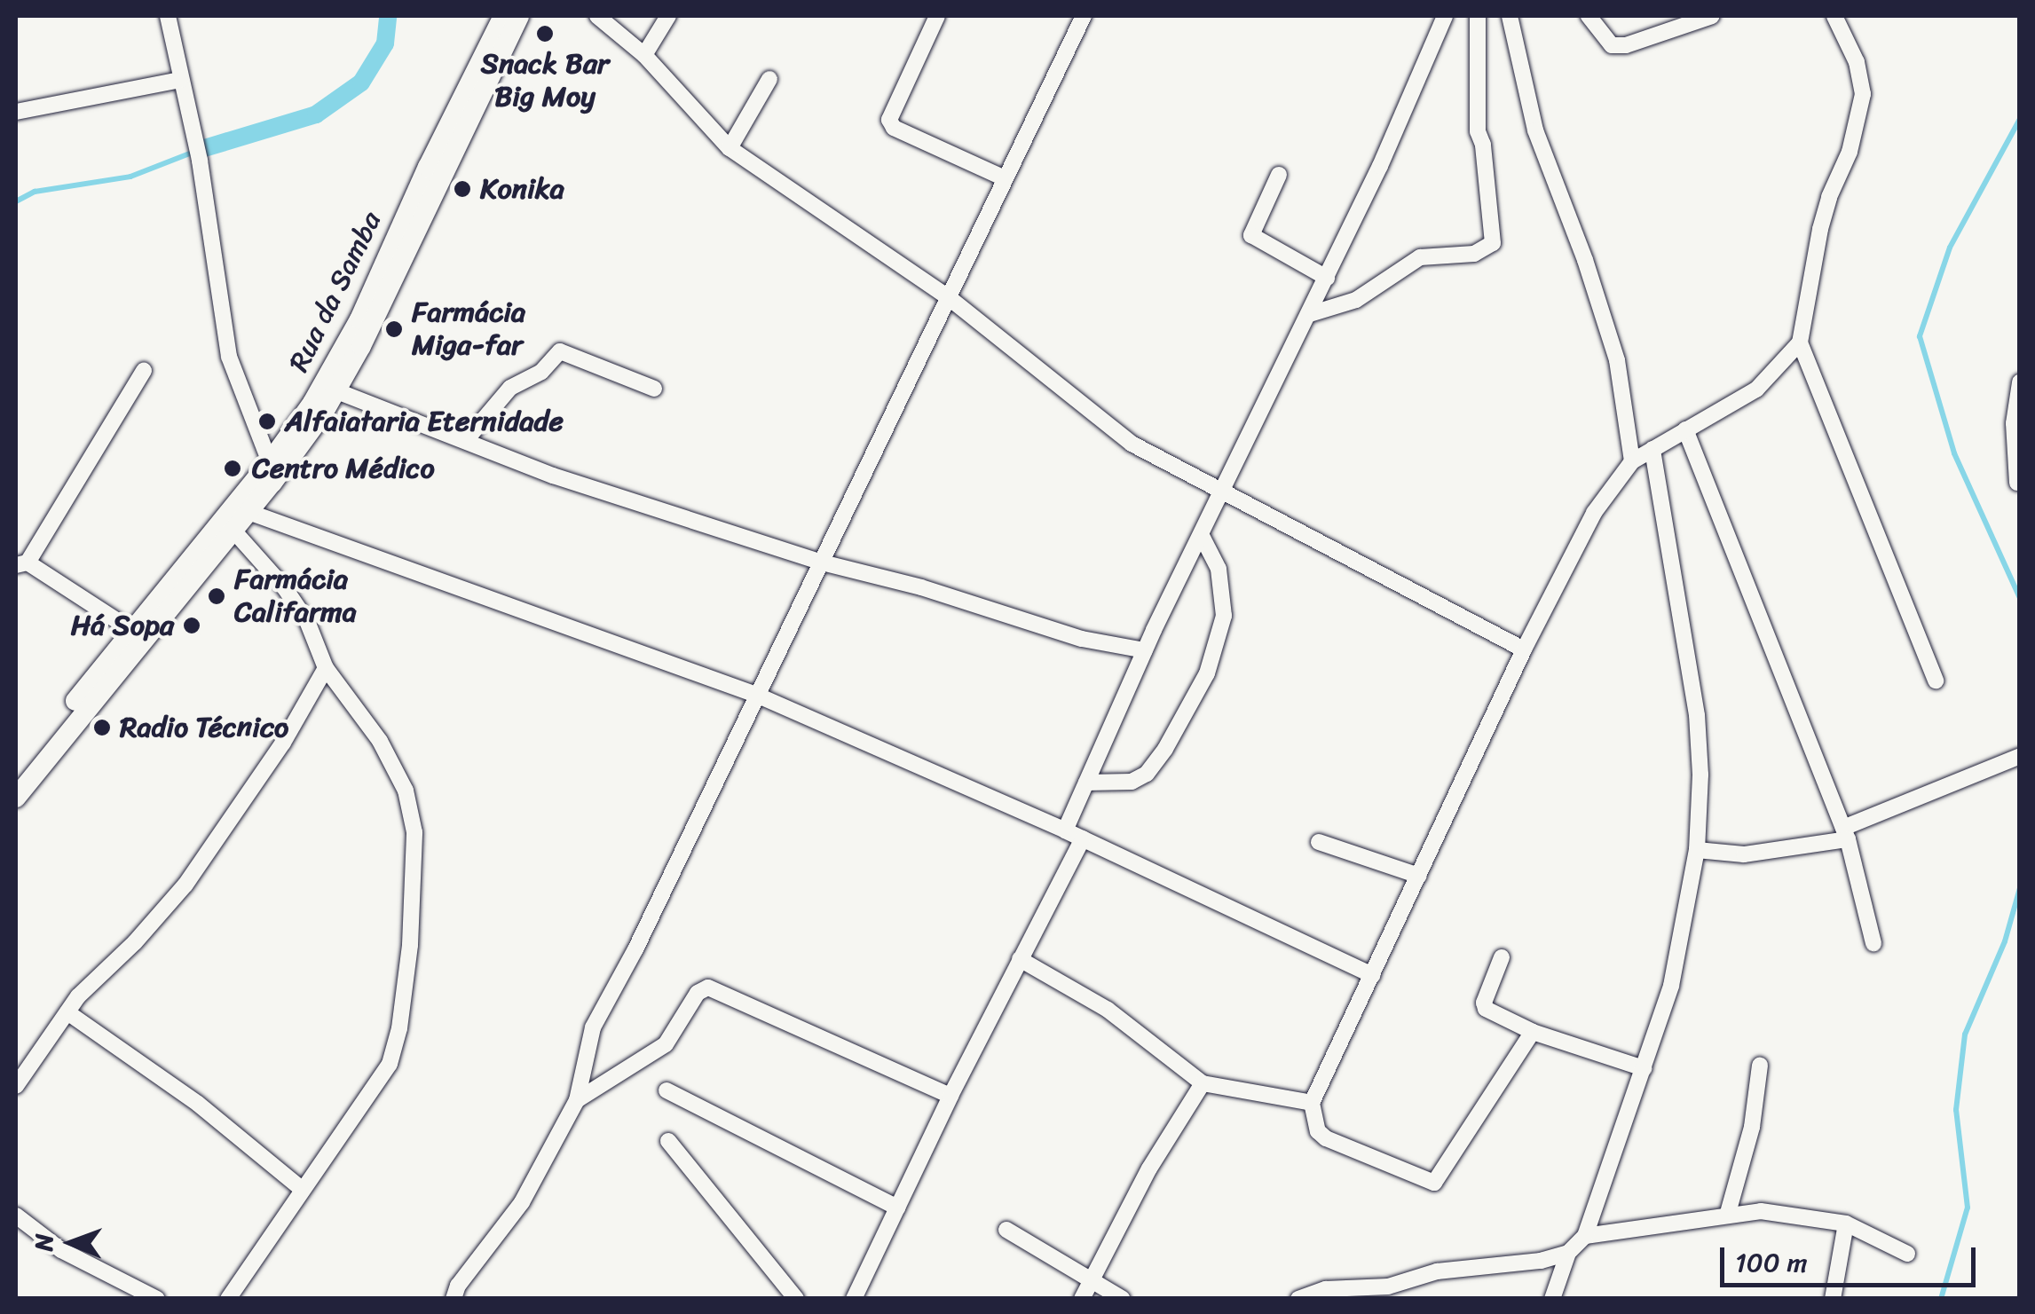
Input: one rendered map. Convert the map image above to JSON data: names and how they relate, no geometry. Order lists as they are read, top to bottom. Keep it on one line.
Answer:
{"streets":{"main road":["Rua da Samba"]},"places":["Snack Bar Big Moy","Konika","Farmácia Miga-far","Alfaiataria Eternidade","Centro Médico","Farmácia Califarma","Há Sopa","Radio Técnico"],"scale_bar":"100 m","north":"left"}
